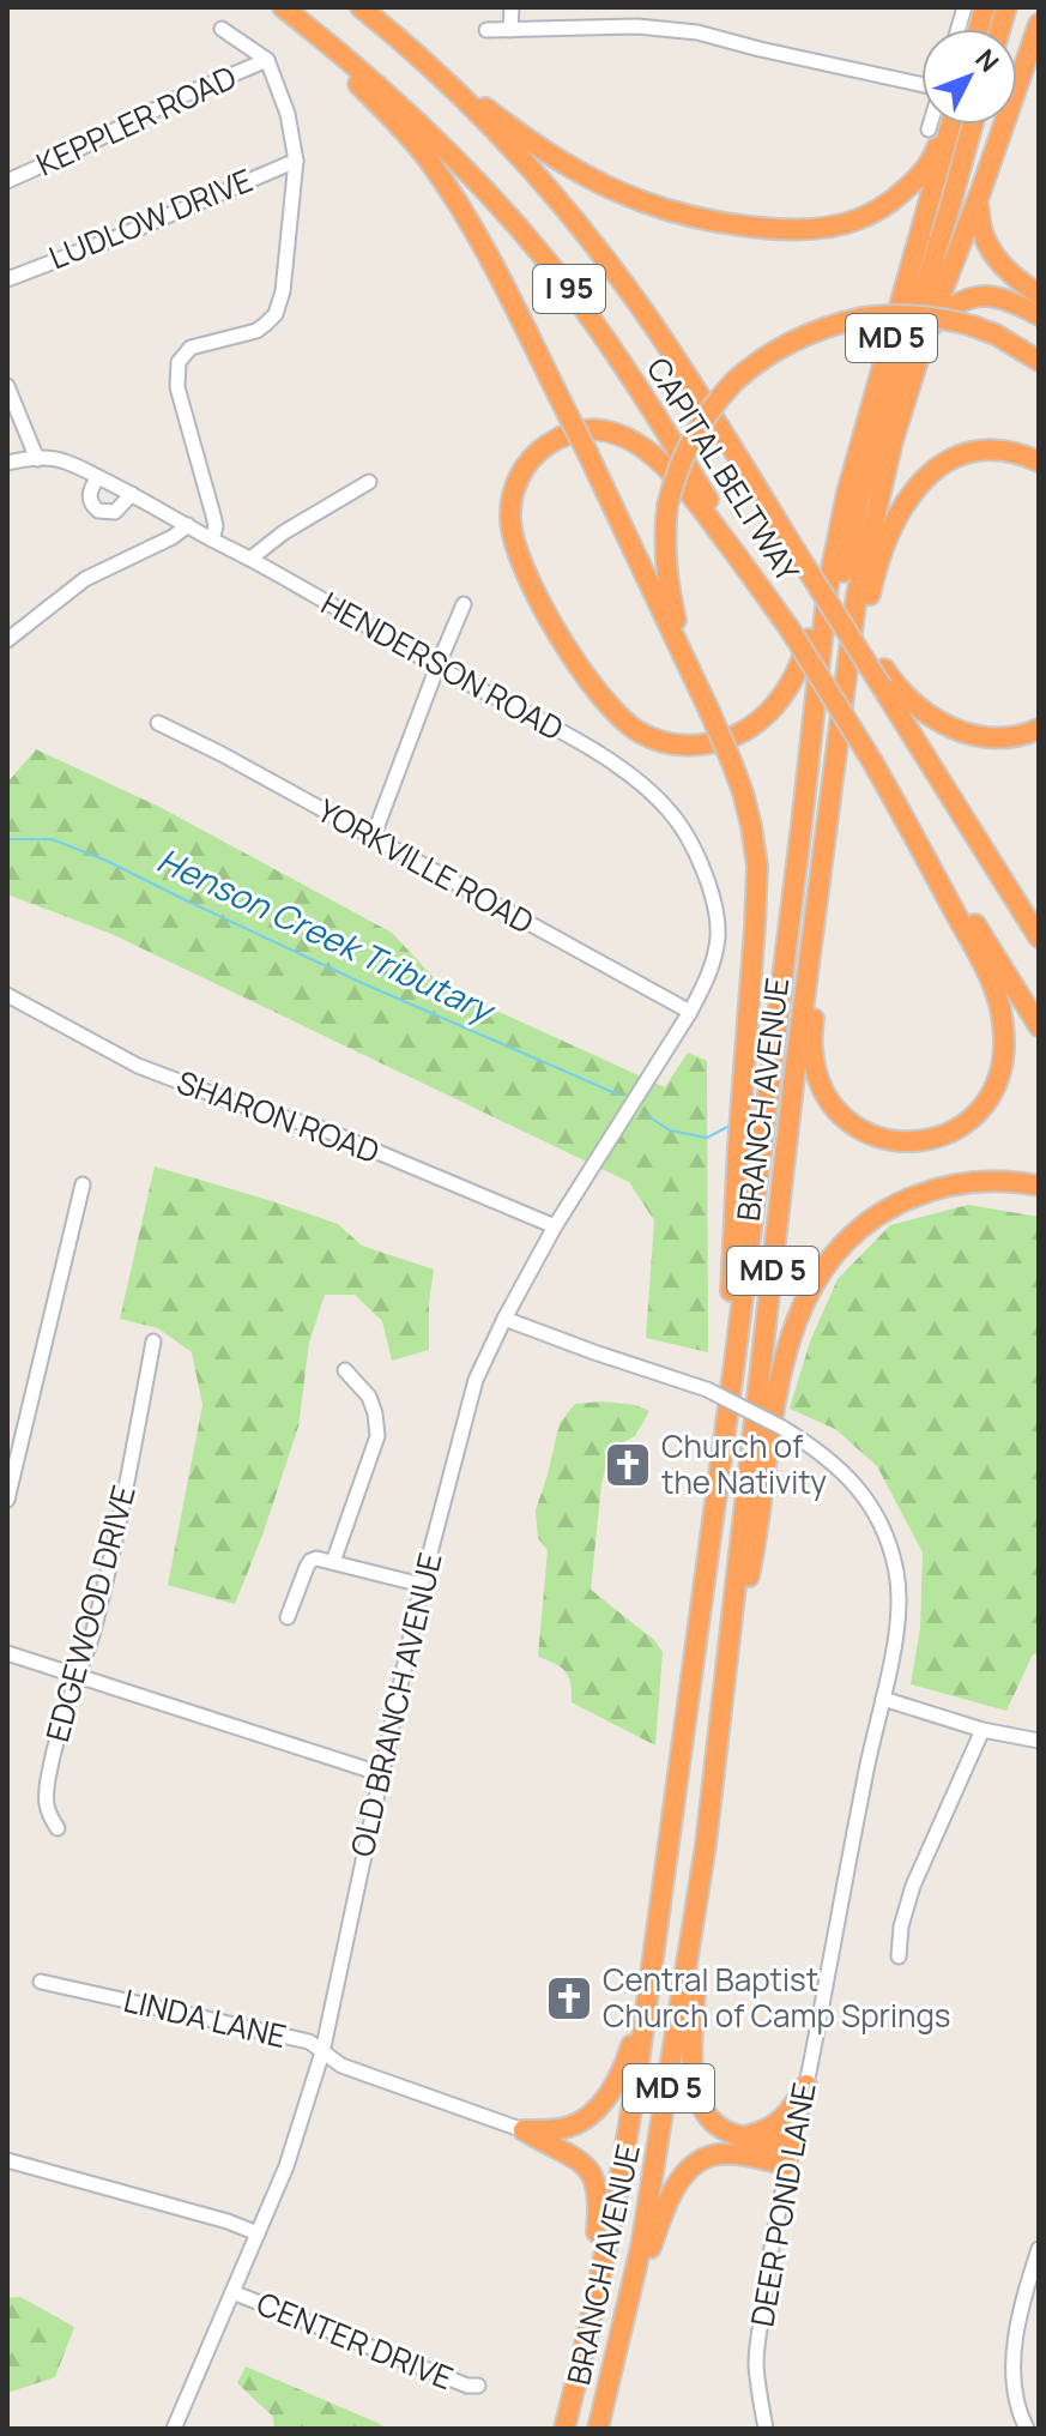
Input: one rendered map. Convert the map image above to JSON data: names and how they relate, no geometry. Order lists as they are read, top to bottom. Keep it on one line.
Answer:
{"streets":{"highway":["I 95","MD 5","CAPITAL BELTWAY","BRANCH AVENUE"],"street":["KEPPLER ROAD","LUDLOW DRIVE","HENDERSON ROAD","YORKVILLE ROAD","SHARON ROAD","EDGEWOOD DRIVE","OLD BRANCH AVENUE","LINDA LANE","DEER POND LANE","CENTER DRIVE"]},"crossings":[["HENDERSON ROAD","YORKVILLE ROAD"],["HENDERSON ROAD","OLD BRANCH AVENUE"],["YORKVILLE ROAD","OLD BRANCH AVENUE"],["SHARON ROAD","OLD BRANCH AVENUE"],["OLD BRANCH AVENUE","LINDA LANE"],["OLD BRANCH AVENUE","DEER POND LANE"],["OLD BRANCH AVENUE","CENTER DRIVE"]],"water":["Henson Creek Tributary"],"places":{"church":["Church of the Nativity","Central Baptist Church of Camp Springs"]},"north":"top right"}
